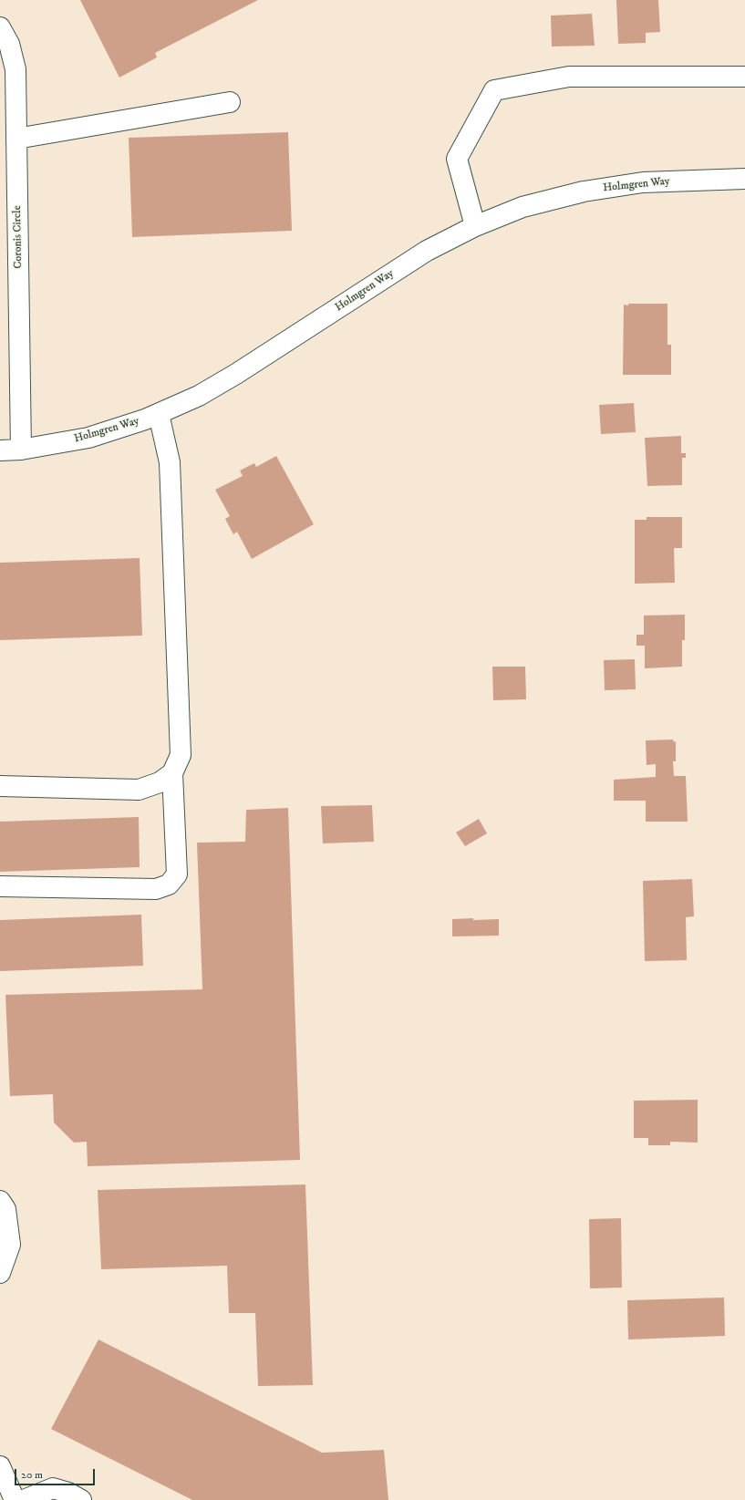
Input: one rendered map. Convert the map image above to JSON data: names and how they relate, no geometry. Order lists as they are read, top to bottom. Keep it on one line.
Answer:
{"streets":{"street":["Holmgren Way","Coronis Circle"]},"crossings":[["Holmgren Way","Coronis Circle"]],"scale_bar":"20 m"}
